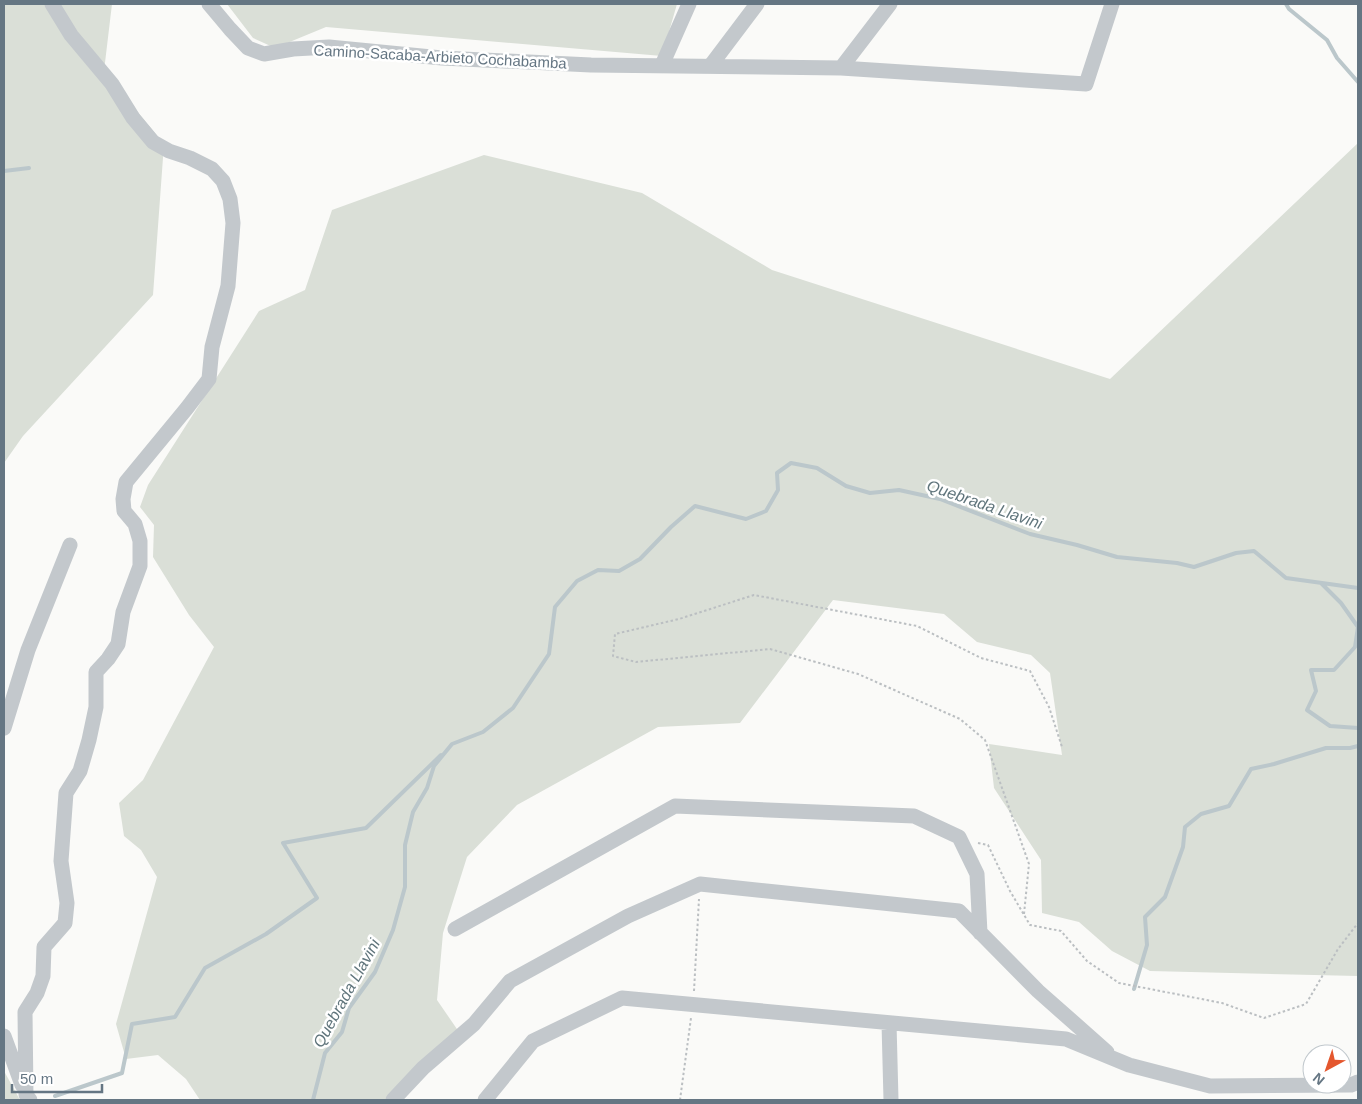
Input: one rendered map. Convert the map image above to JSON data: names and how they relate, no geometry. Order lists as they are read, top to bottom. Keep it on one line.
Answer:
{"streets":{"street":["Camino-Sacaba-Arbieto Cochabamba"]},"water":["Quebrada Llavini"],"scale_bar":"50 m","north":"bottom left"}
